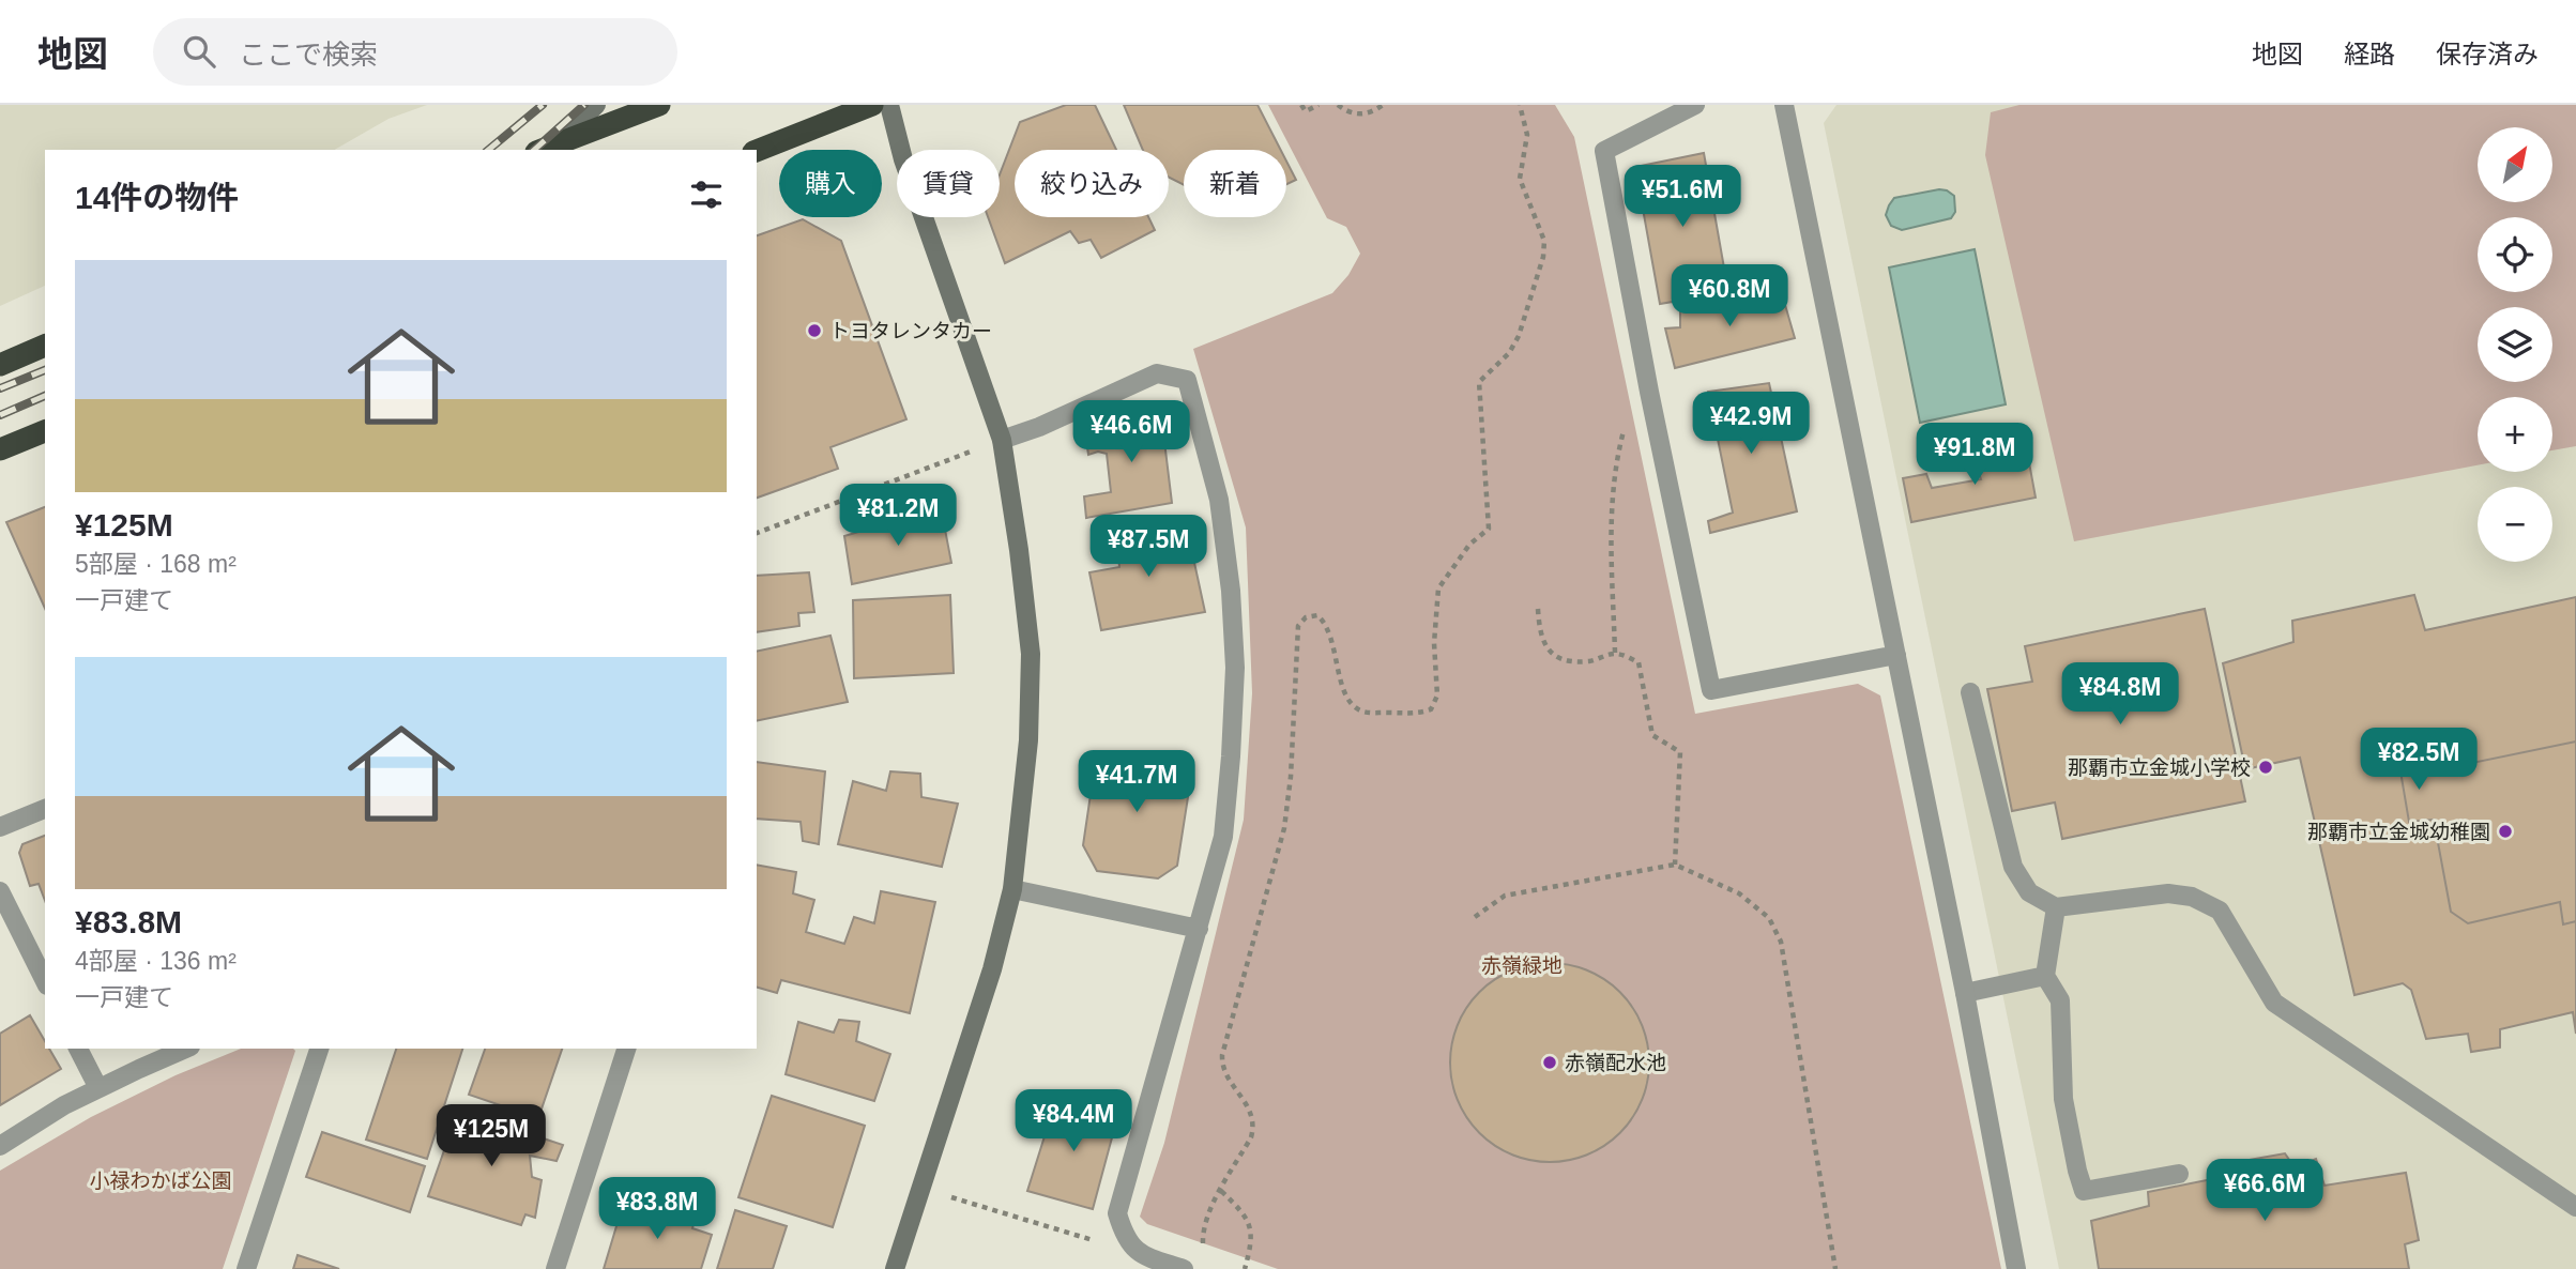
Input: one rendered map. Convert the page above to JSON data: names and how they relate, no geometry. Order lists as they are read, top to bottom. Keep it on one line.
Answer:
{"parks":["赤嶺緑地","小禄わかば公園"],"places":["トヨタレンタカー","那覇市立金城小学校","那覇市立金城幼稚園","赤嶺配水池"],"north":"top right","page":{"header":"地図","search":"ここで検索","nav":["地図","経路","保存済み"],"map_buttons":["+","−"],"chip":["購入","賃貸","絞り込み","新着"],"heading":"14件の物件","price":["¥51.6M","¥60.8M","¥42.9M","¥46.6M","¥91.8M","¥81.2M","¥87.5M","¥84.8M","¥82.5M","¥41.7M","¥84.4M","¥125M","¥66.6M","¥83.8M"],"list":[{"name":"¥125M","note":"5部屋 · 168 m² · 一戸建て"},{"name":"¥83.8M","note":"4部屋 · 136 m² · 一戸建て"}]}}
